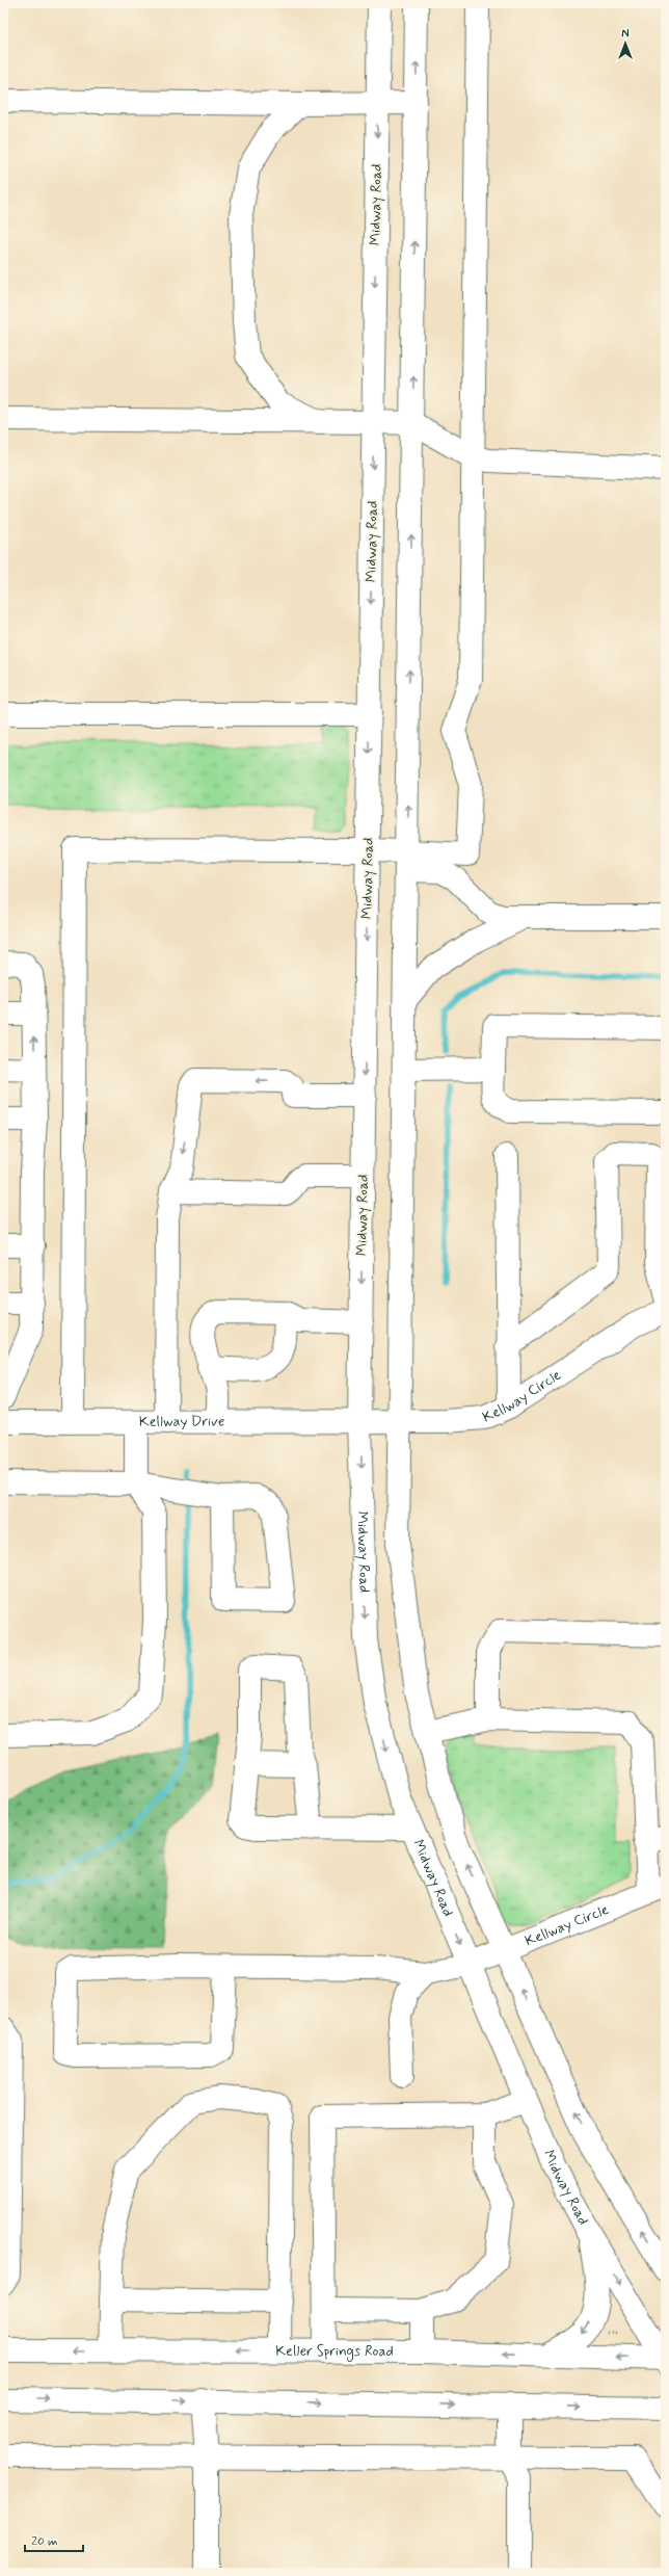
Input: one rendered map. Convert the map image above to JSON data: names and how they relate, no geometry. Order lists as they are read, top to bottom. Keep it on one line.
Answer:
{"streets":{"main road":["Midway Road","Kellway Circle","Kellway Drive","Keller Springs Road"]},"crossings":[["Midway Road","Kellway Circle"],["Midway Road","Kellway Drive"],["Midway Road","Keller Springs Road"],["Kellway Circle","Kellway Drive"]],"scale_bar":"20 m","north":"top"}
